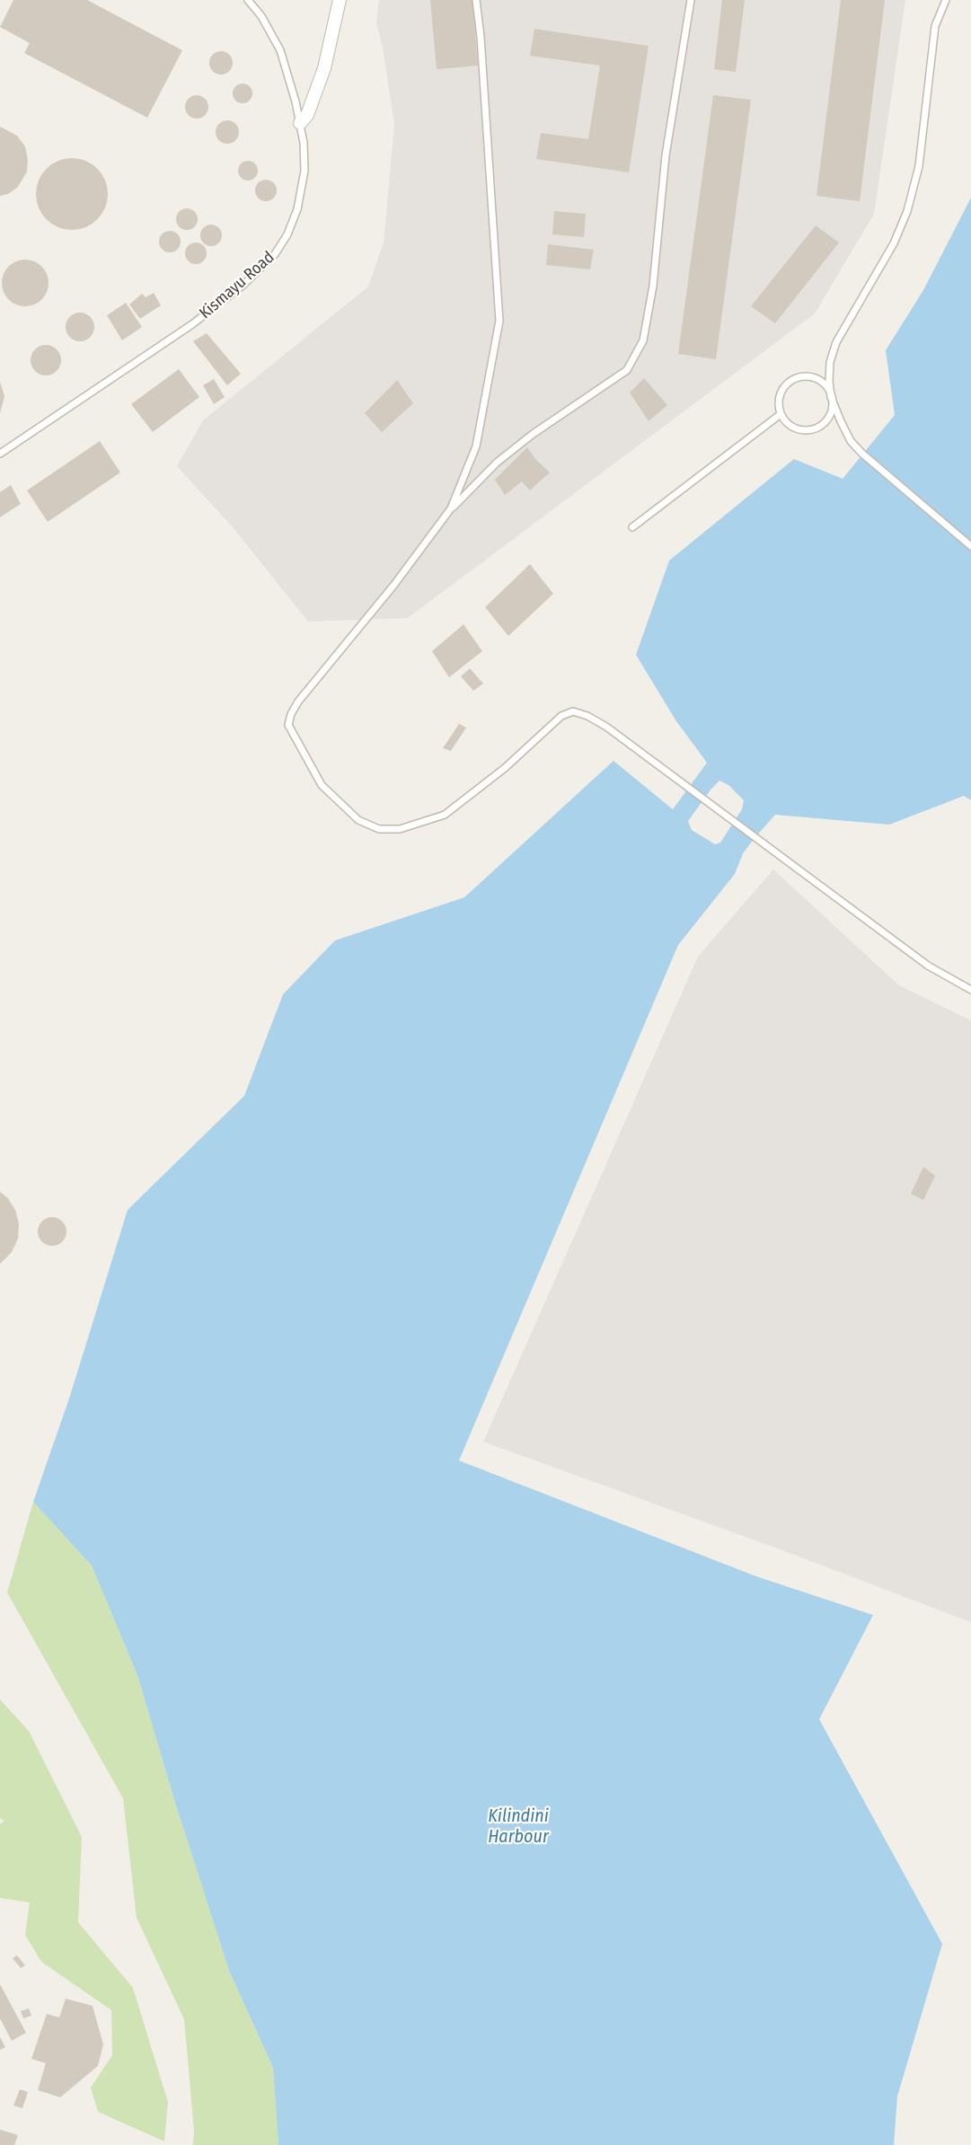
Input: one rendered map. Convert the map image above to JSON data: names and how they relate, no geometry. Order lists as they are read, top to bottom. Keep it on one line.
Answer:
{"streets":{"lane":["Kismayu Road"]},"water":["Kilindini Harbour"]}
